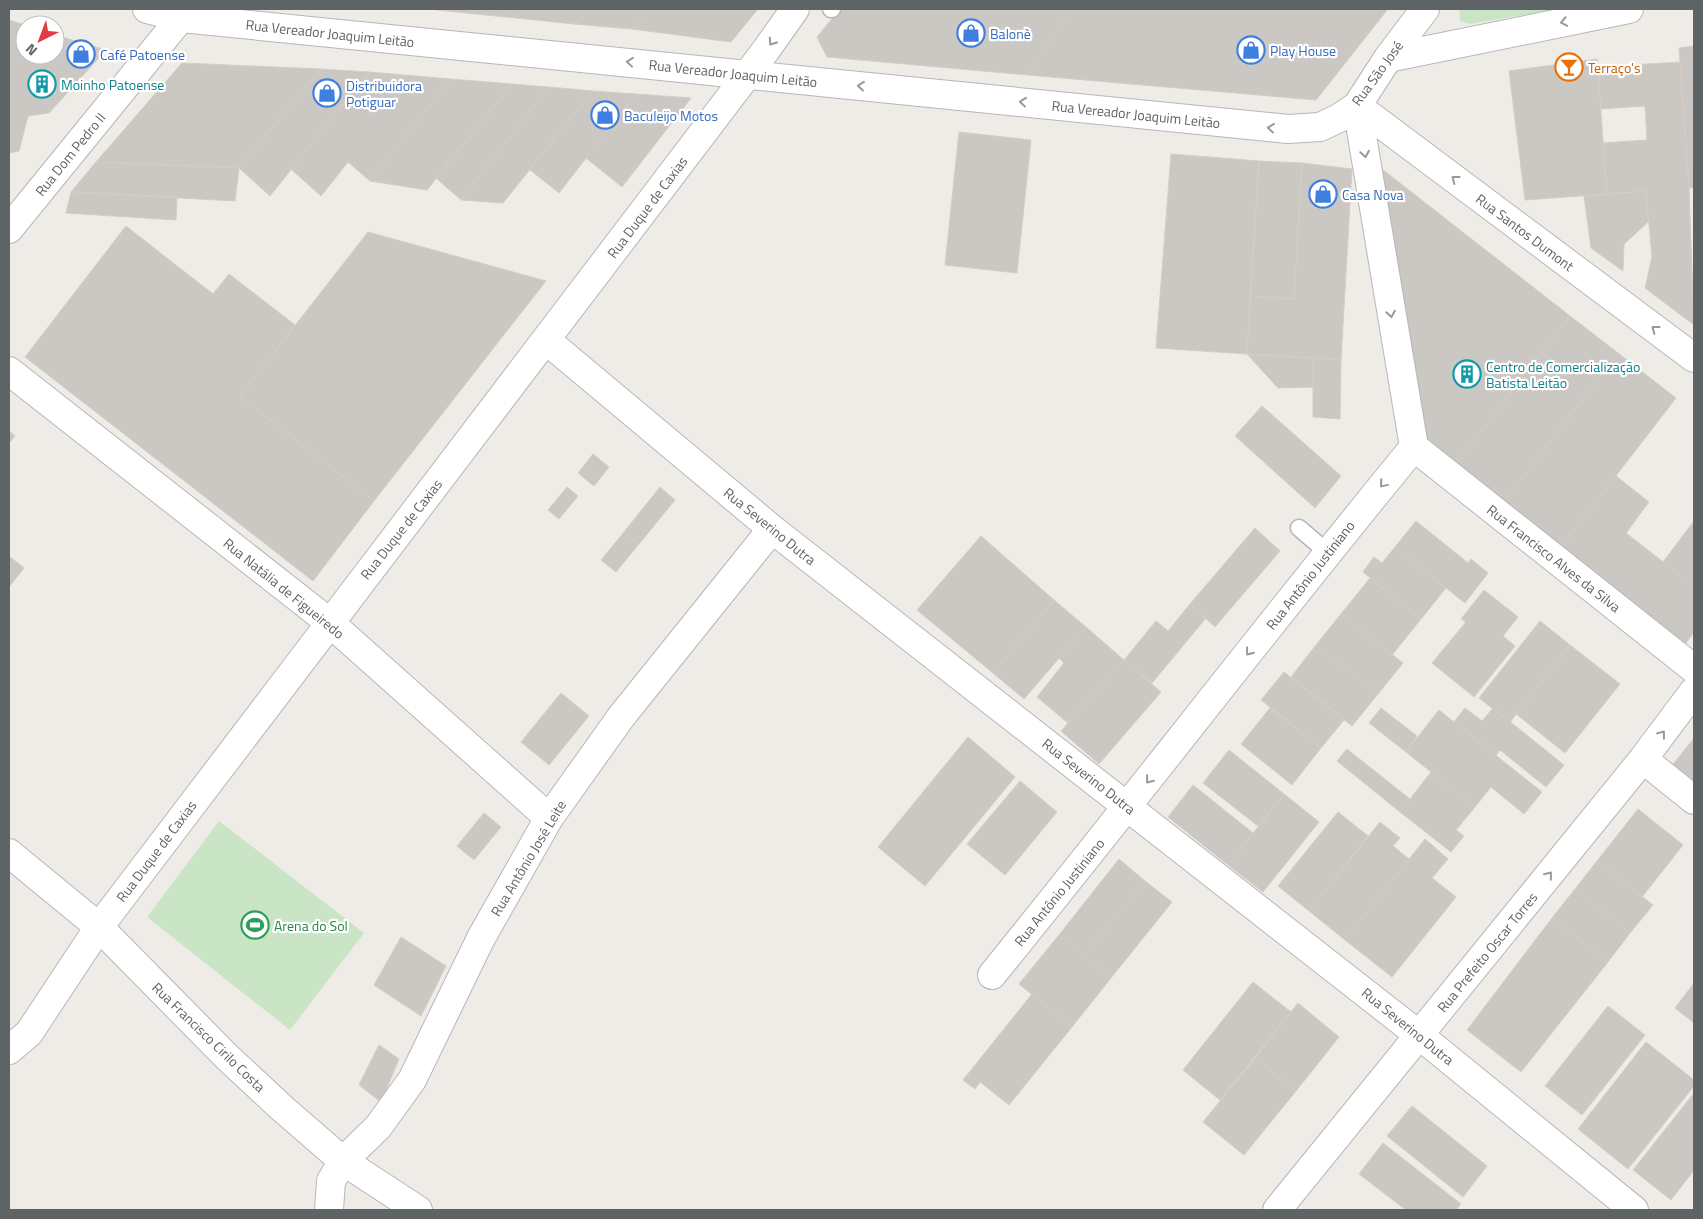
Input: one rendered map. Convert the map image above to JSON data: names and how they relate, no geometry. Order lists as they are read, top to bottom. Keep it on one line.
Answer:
{"streets":{"street":["Rua Vereador Joaquim Leitão","Rua São José","Rua Dom Pedro II","Rua Duque de Caxias","Rua Santos Dumont","Rua Severino Dutra","Rua Francisco Alves da Silva","Rua Antônio Justiniano","Rua Natália de Figueiredo","Rua Antônio José Leite","Rua Prefeito Oscar Torres","Rua Francisco Cirilo Costa"]},"crossings":[["Rua Vereador Joaquim Leitão","Rua São José"],["Rua Vereador Joaquim Leitão","Rua Dom Pedro II"],["Rua Vereador Joaquim Leitão","Rua Duque de Caxias"],["Rua São José","Rua Santos Dumont"],["Rua Duque de Caxias","Rua Severino Dutra"],["Rua Duque de Caxias","Rua Natália de Figueiredo"],["Rua Duque de Caxias","Rua Francisco Cirilo Costa"],["Rua Severino Dutra","Rua Antônio Justiniano"],["Rua Severino Dutra","Rua Antônio José Leite"],["Rua Severino Dutra","Rua Prefeito Oscar Torres"],["Rua Francisco Alves da Silva","Rua Antônio Justiniano"],["Rua Natália de Figueiredo","Rua Antônio José Leite"],["Rua Antônio José Leite","Rua Francisco Cirilo Costa"]],"one_way":["Rua Vereador Joaquim Leitão","Rua Santos Dumont","Rua Antônio Justiniano","Rua Prefeito Oscar Torres"],"places":{"shop":["Balonè","Play House","Café Patoense","Distribuidora Potiguar","Baculeijo Motos","Casa Nova"],"bar":["Terraço's"],"building":["Moinho Patoense","Centro de Comercialização Batista Leitão"],"sports":["Arena do Sol"]},"north":"bottom left"}
